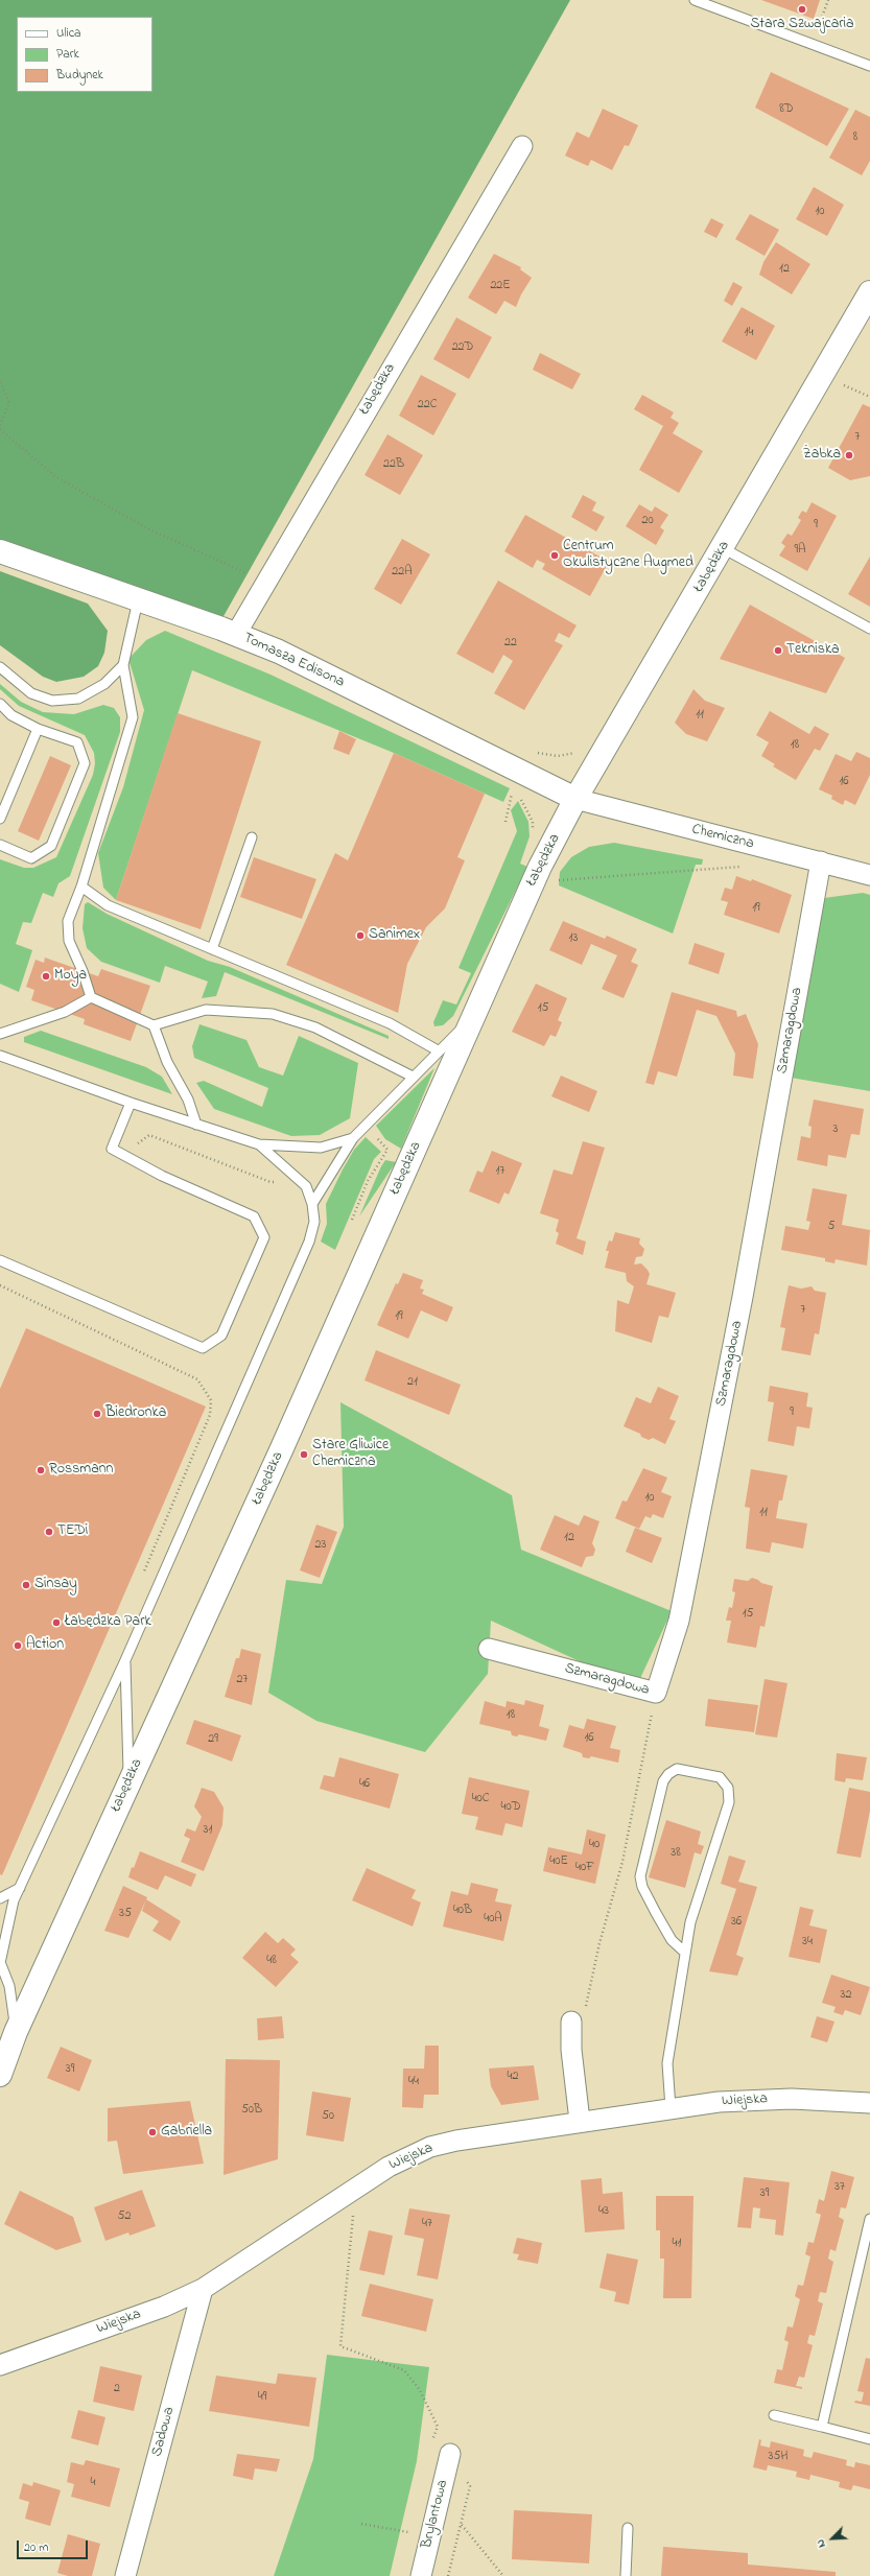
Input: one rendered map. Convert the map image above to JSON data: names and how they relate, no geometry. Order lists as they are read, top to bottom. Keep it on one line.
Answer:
{"streets":{"street":["Łabędzka","Tomasza Edisona","Chemiczna","Szmaragdowa","Wiejska","Sadowa","Brylantowa"]},"crossings":[["Łabędzka","Tomasza Edisona"],["Łabędzka","Chemiczna"],["Tomasza Edisona","Chemiczna"],["Chemiczna","Szmaragdowa"],["Wiejska","Sadowa"]],"places":["Stara Szwajcaria","Żabka","Centrum Okulistyczne Augmed","Tekniska","Sanimex","Moya","Biedronka","Stare Gliwice Chemiczna","Rossmann","TEDi","Sinsay","Łabędzka Park","Action","Gabriella"],"house_numbers":["8D","8","10","12","22E","14","22D","22C","7","22B","20","9","9A","22A","22","11","18","16","19","13","15","3","17","5","7","19","21","9","10","11","12","23","15","27","18","16","29","46","40C","40D","31","40","38","40E","40F","40B","35","40A","36","34","48","32","39","42","44","50B","50","37","39","43","52","47","41","2","49","35H","4"],"legend":["Ulica","Park","Budynek"],"scale_bar":"20 m","north":"bottom left"}
